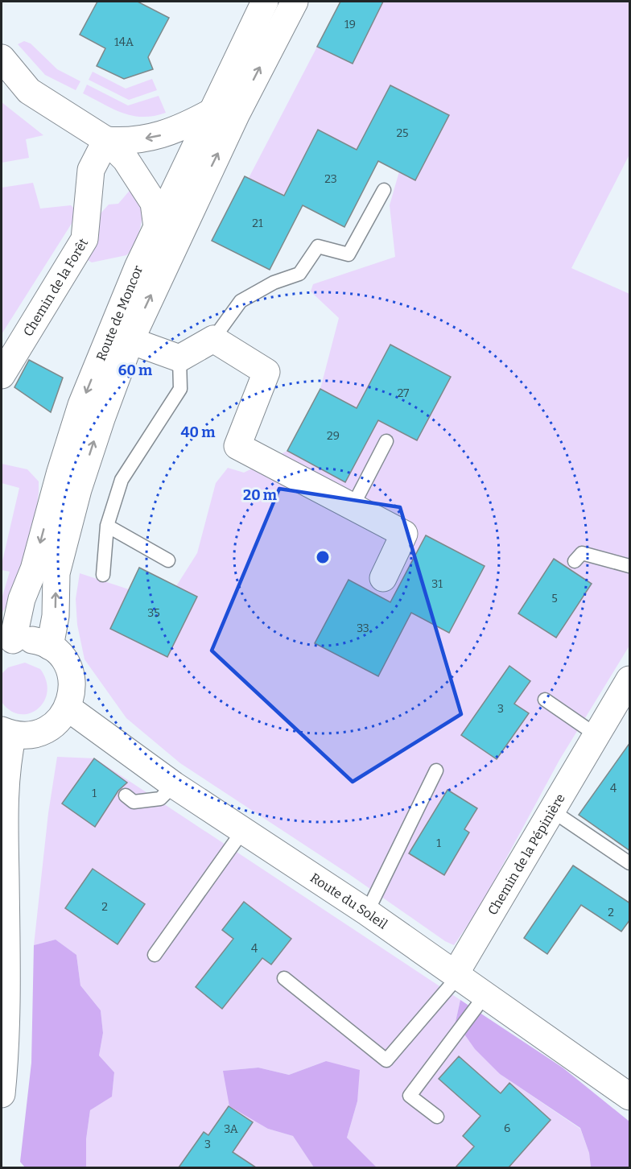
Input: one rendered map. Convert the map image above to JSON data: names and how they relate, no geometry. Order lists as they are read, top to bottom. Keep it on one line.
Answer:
{"streets":{"street":["Chemin de la Forêt","Route de Moncor","Chemin de la Pépinière","Route du Soleil"]},"crossings":[["Chemin de la Pépinière","Route du Soleil"]],"house_numbers":["19","14A","25","23","21","27","29","31","5","35","33","3","4","1","1","2","2","4","6","3A","3"],"rings":["60 m","40 m","20 m"]}
